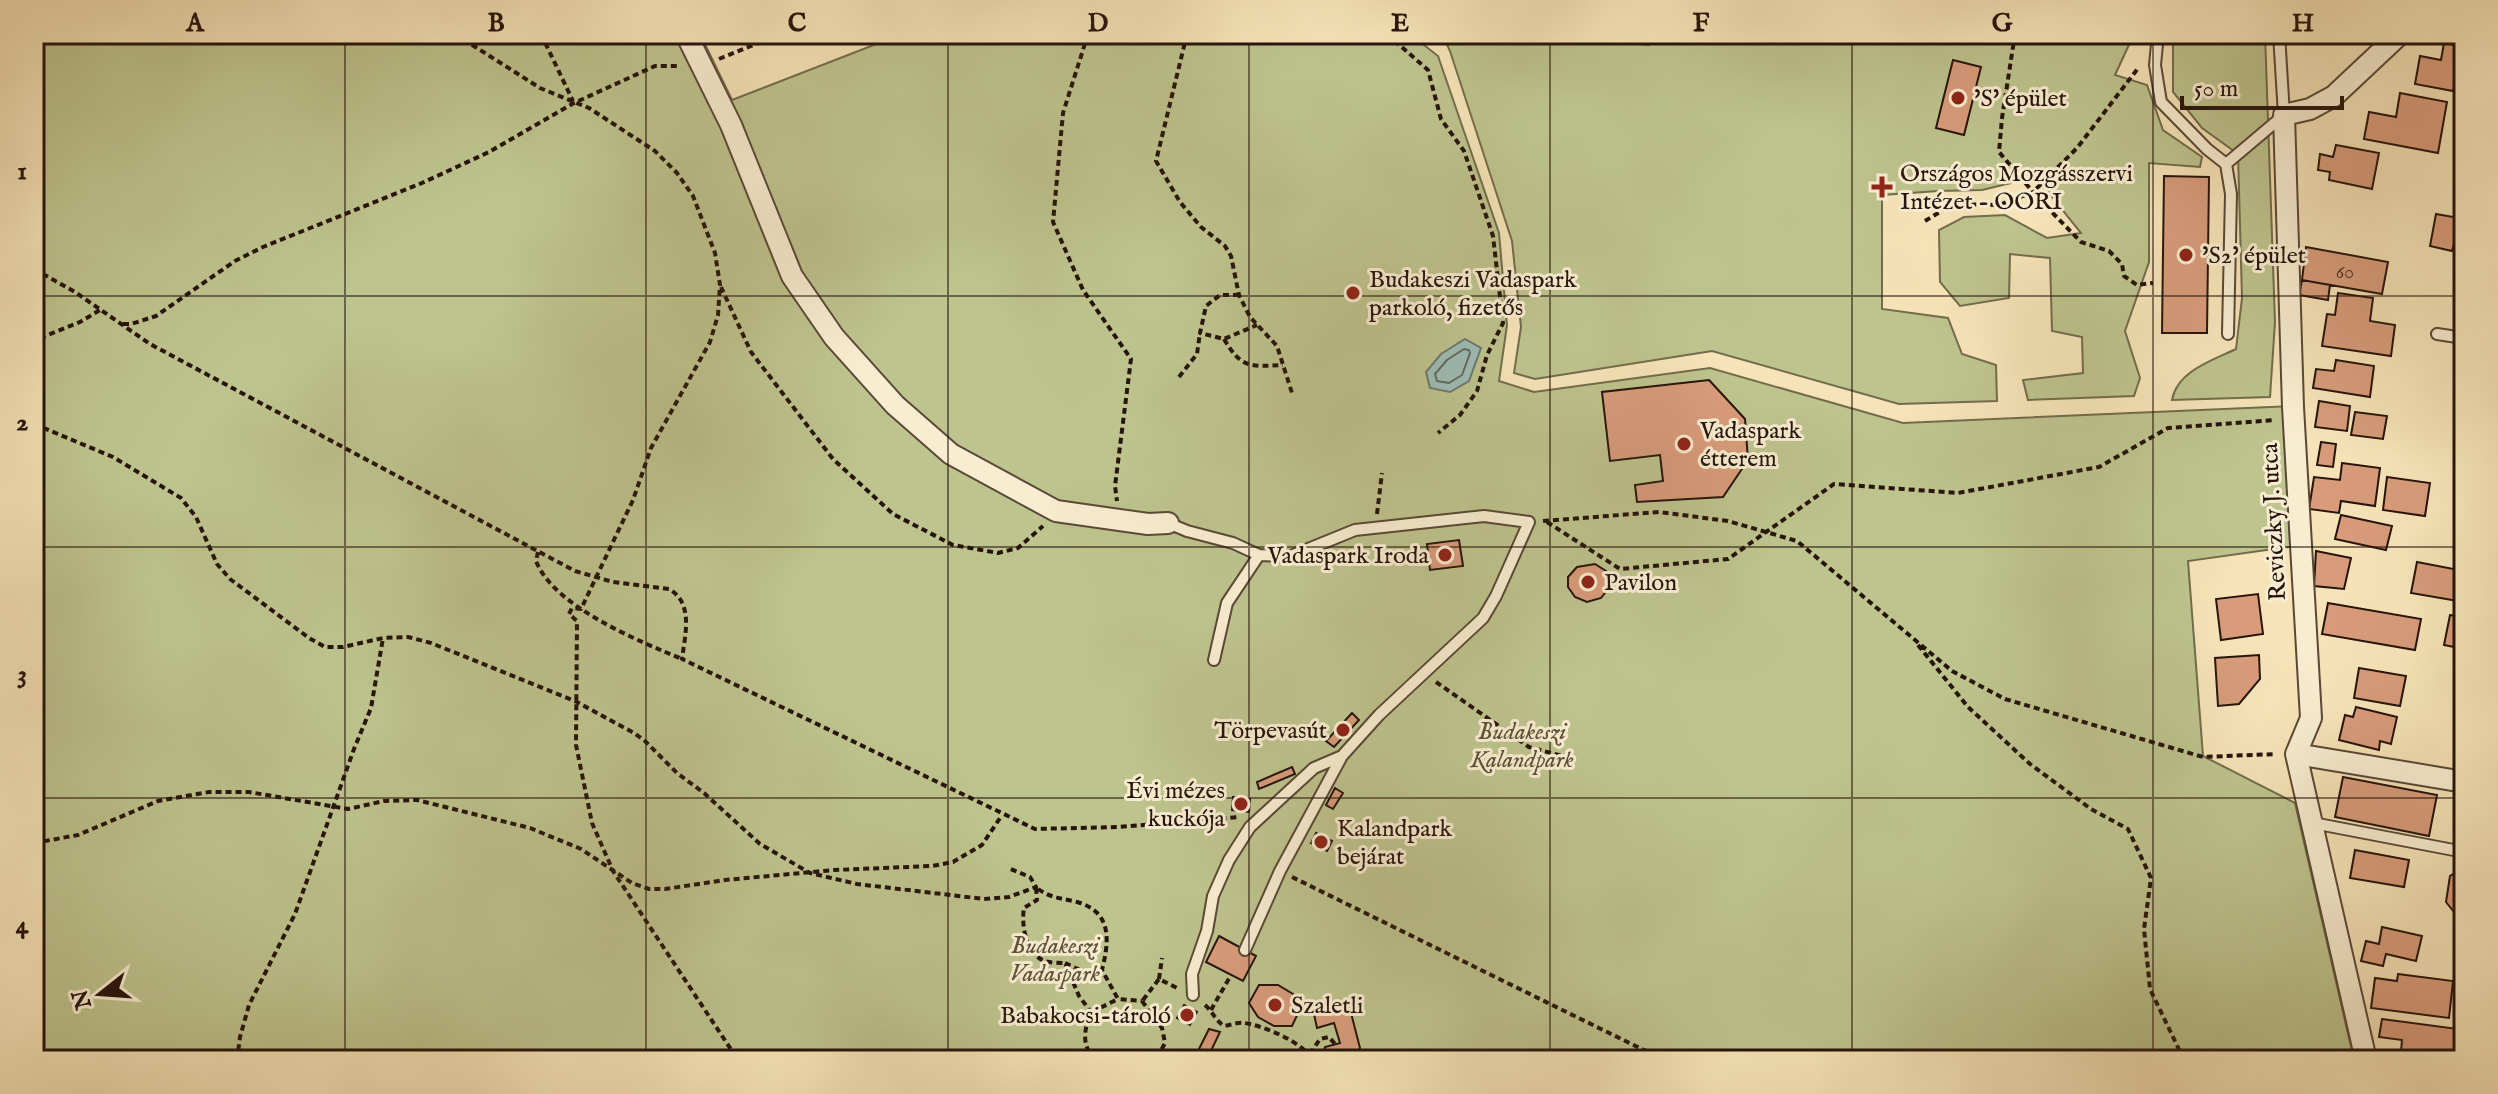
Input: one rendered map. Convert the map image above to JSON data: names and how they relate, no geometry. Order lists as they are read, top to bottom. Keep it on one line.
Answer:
{"streets":{"street":["Reviczky J. utca"]},"parks":["Budakeszi Kalandpark","Budakeszi Vadaspark"],"places":{"other":["'S' épület","'S2' épület","Budakeszi Vadaspark parkoló, fizetős","Vadaspark étterem","Vadaspark Iroda","Pavilon","Törpevasút","Évi mézes kuckója","Kalandpark bejárat","Szaletli","Babakocsi-tároló"],"health":["Országos Mozgásszervi Intézet - OORI"]},"house_numbers":["60"],"scale_bar":"50 m","north":"left","grid":{"columns":["A","B","C","D","E","F","G","H"],"rows":["1","2","3","4"]}}
